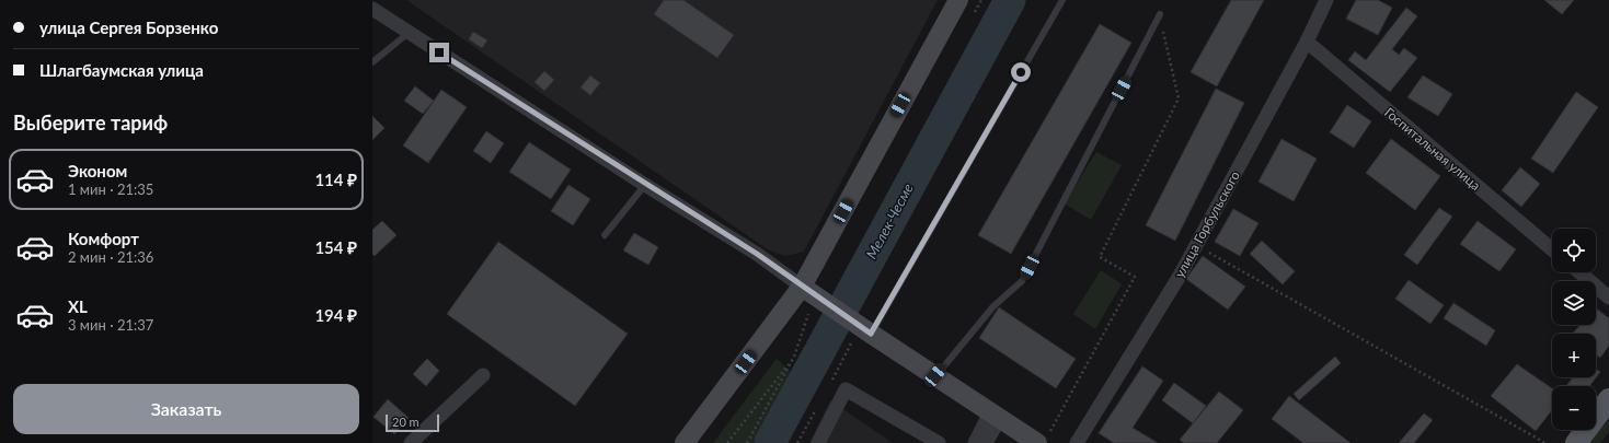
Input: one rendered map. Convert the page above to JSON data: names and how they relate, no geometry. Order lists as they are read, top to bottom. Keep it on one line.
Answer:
{"streets":{"street":["Госпитальная улица","улица Горбульского"]},"crossings":[["Госпитальная улица","улица Горбульского"]],"water":["Мелек-Чесме"],"scale_bar":"20 m","page":{"banner":["улица Сергея Борзенко","Шлагбаумская улица"],"heading":"Выберите тариф","list":[{"name":"Эконом","note":"1 мин · 21:35","value":"114 ₽"},{"name":"Комфорт","note":"2 мин · 21:36","value":"154 ₽"},{"name":"XL","note":"3 мин · 21:37","value":"194 ₽"}],"map_buttons":["+","−"],"buttons":"Заказать","scale":"20 m"}}
